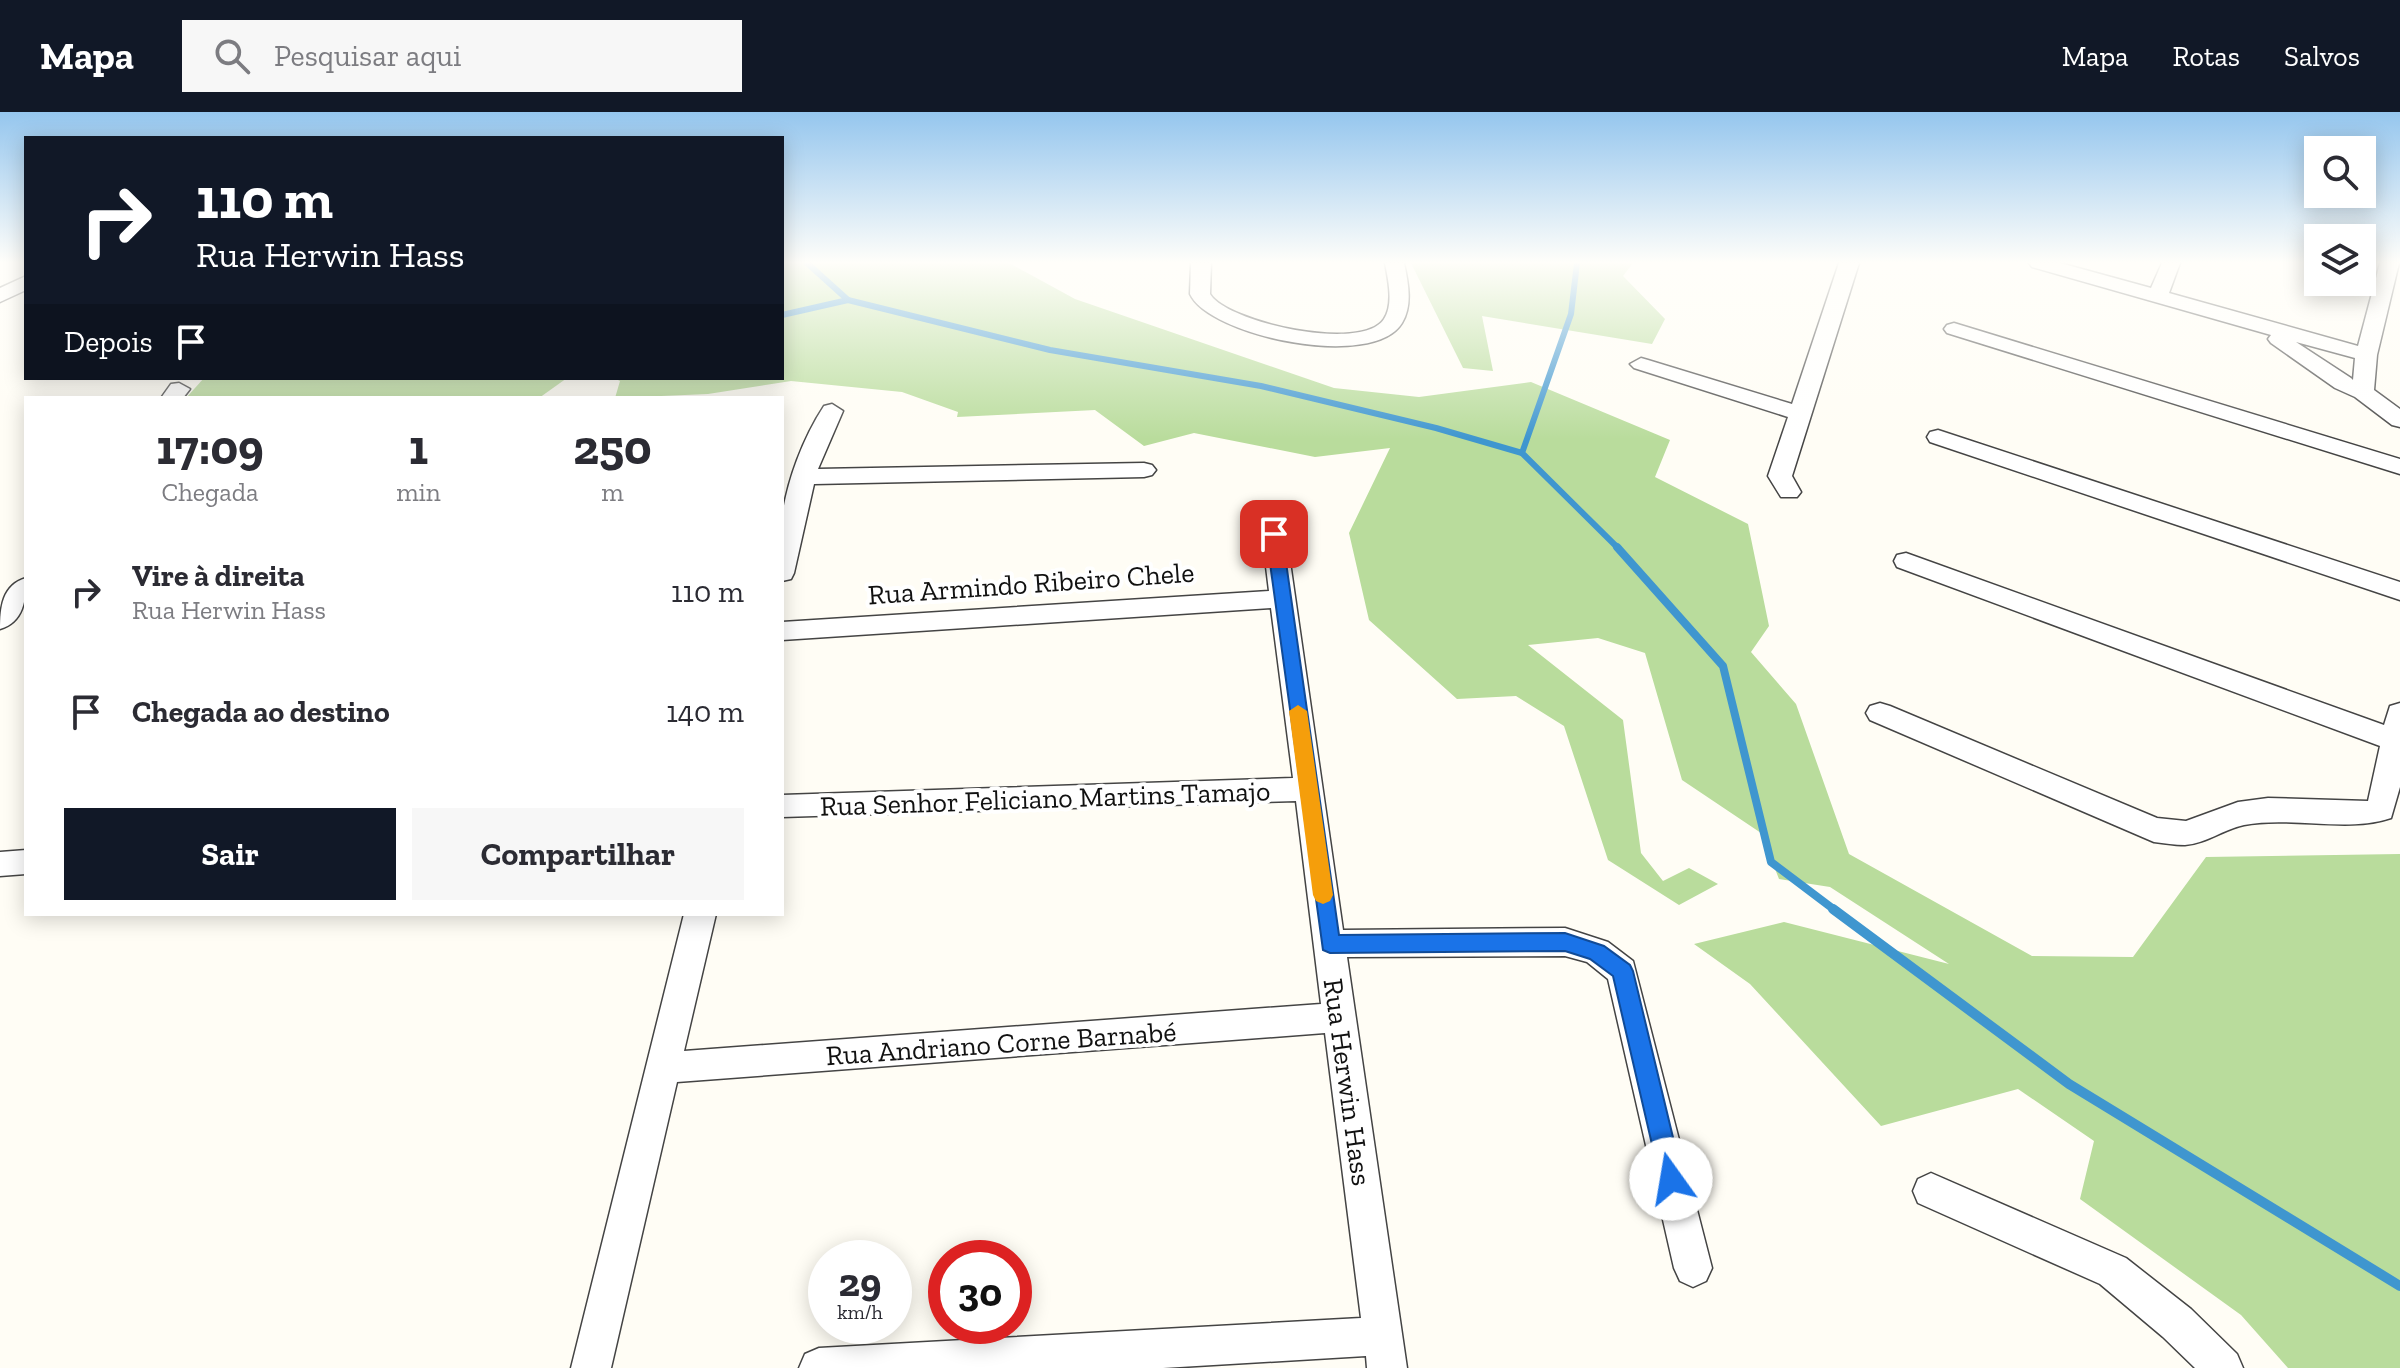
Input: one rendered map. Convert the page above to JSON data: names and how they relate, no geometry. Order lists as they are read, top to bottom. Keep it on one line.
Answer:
{"streets":{"street":["Rua Armindo Ribeiro Chele","Rua Senhor Feliciano Martins Tamajo","Rua Andriano Corne Barnabé","Rua Herwin Hass"]},"crossings":[["Rua Armindo Ribeiro Chele","Rua Herwin Hass"],["Rua Senhor Feliciano Martins Tamajo","Rua Herwin Hass"],["Rua Andriano Corne Barnabé","Rua Herwin Hass"]],"page":{"header":"Mapa","search":"Pesquisar aqui","nav":["Mapa","Rotas","Salvos"],"turn":["110 m","Rua Herwin Hass"],"then":"Depois","eta":["17:09","Chegada","1","min","250","m"],"list":[{"name":"Vire à direita","note":"Rua Herwin Hass","value":"110 m"},{"name":"Chegada ao destino","value":"140 m"}],"buttons":["Sair","Compartilhar"],"speed":"29 km/h","limit":"30"}}
